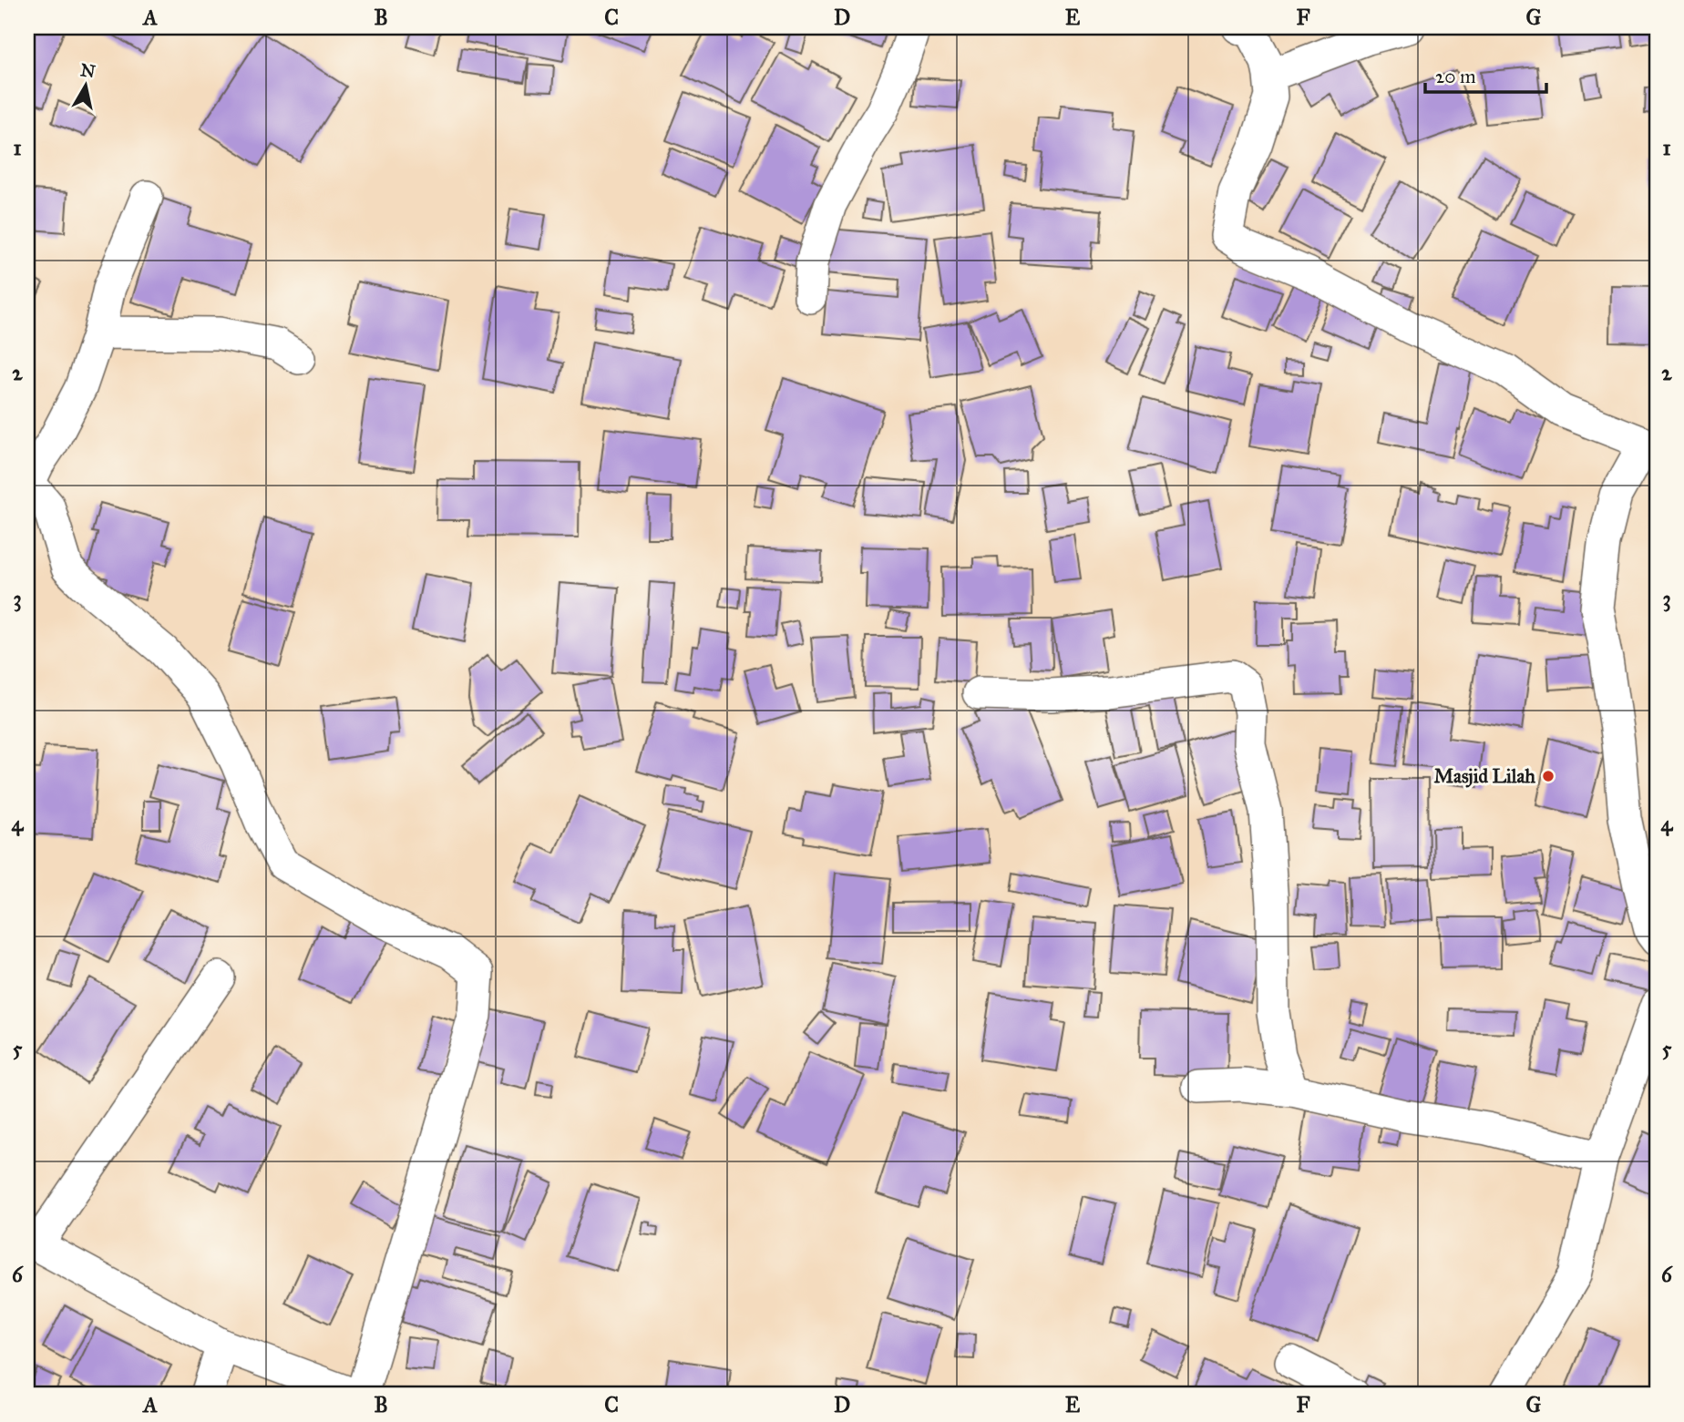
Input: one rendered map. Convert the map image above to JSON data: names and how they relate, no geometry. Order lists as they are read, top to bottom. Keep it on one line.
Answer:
{"places":["Masjid Lilah"],"scale_bar":"20 m","north":"top","grid":{"columns":["A","B","C","D","E","F","G"],"rows":["1","2","3","4","5","6"]}}
